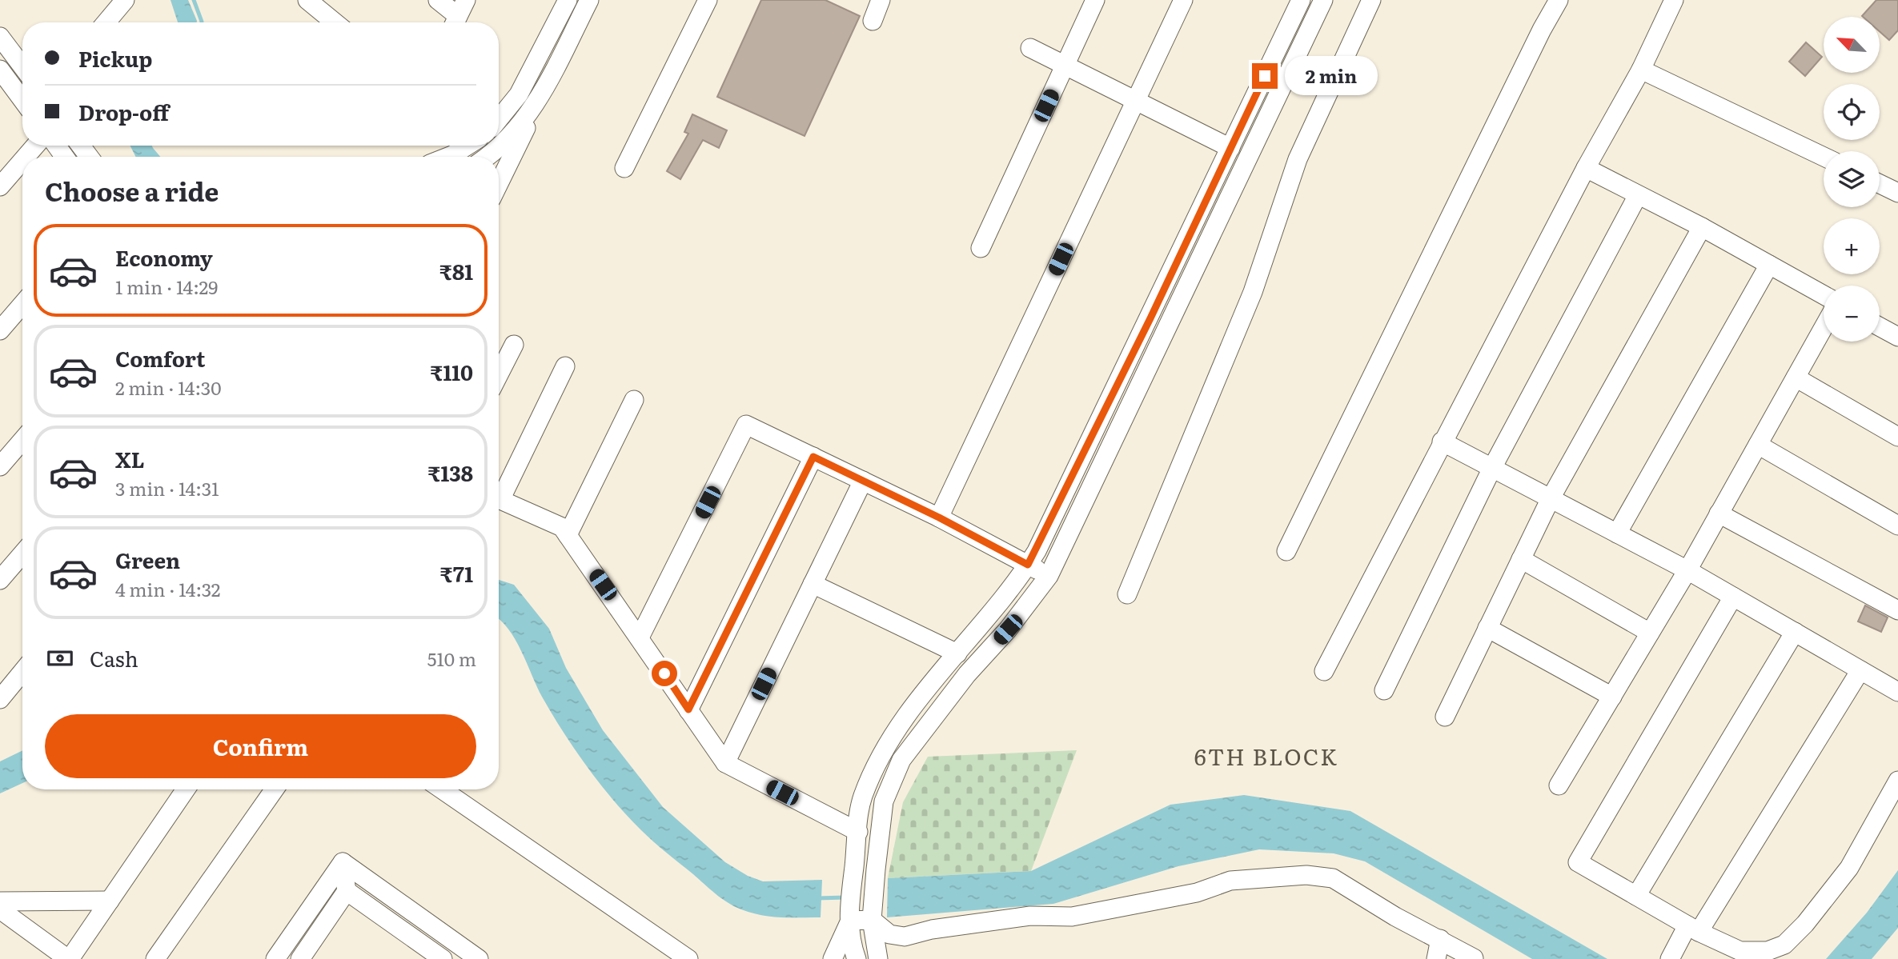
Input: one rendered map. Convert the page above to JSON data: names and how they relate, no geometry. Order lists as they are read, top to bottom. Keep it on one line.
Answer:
{"districts":["6TH BLOCK"],"north":"top left","page":{"map_buttons":["+","−"],"banner":["Pickup","Drop-off"],"bubble":"2 min","heading":"Choose a ride","list":[{"name":"Economy","note":"1 min · 14:29","value":"₹81"},{"name":"Comfort","note":"2 min · 14:30","value":"₹110"},{"name":"XL","note":"3 min · 14:31","value":"₹138"},{"name":"Green","note":"4 min · 14:32","value":"₹71"}],"pay":["Cash","510 m"],"buttons":"Confirm"}}
